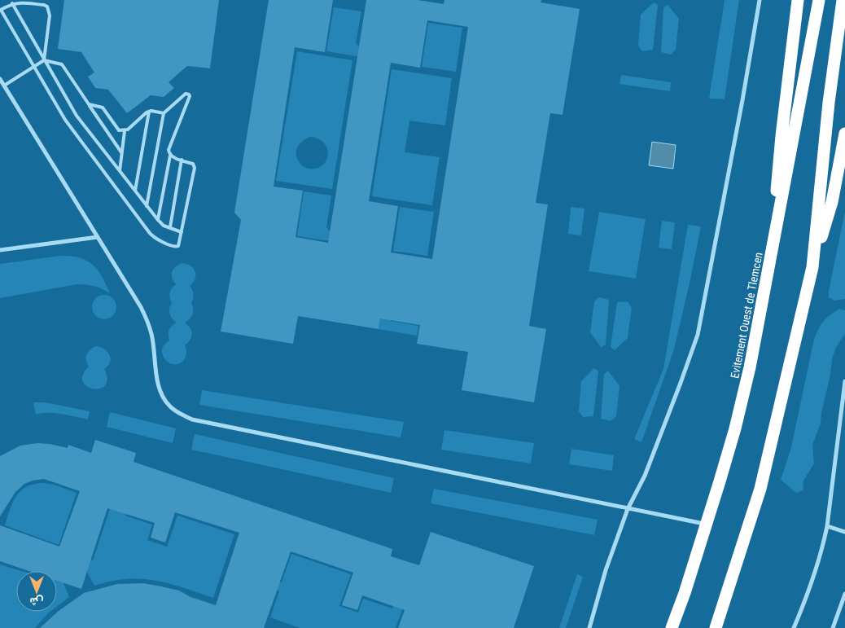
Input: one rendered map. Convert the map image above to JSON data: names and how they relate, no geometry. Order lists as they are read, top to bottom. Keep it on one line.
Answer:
{"streets":{"highway":["Evitement Ouest de Tlemcen"]},"north":"bottom"}
